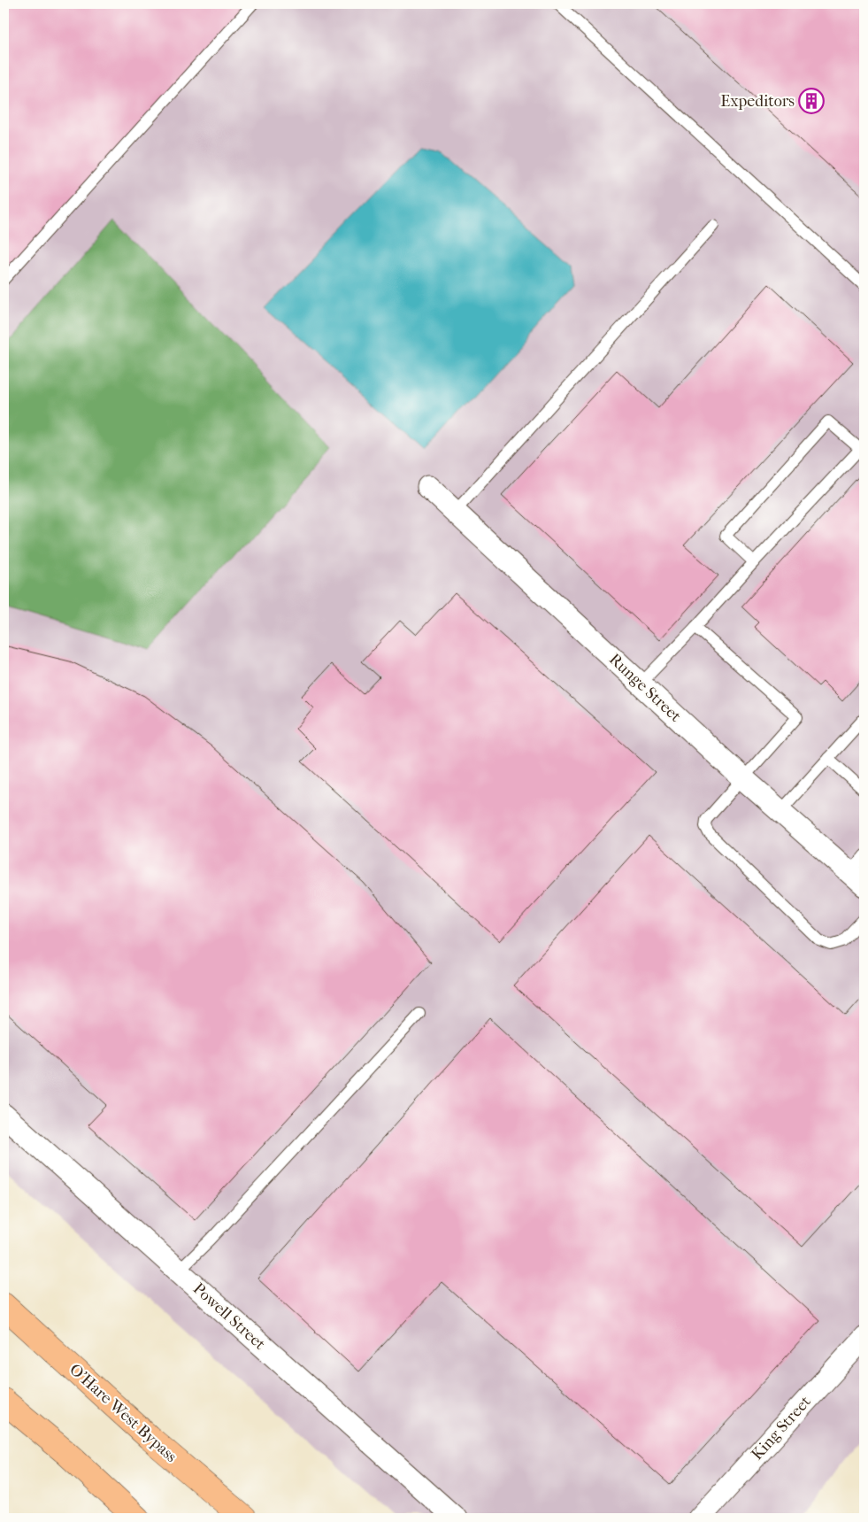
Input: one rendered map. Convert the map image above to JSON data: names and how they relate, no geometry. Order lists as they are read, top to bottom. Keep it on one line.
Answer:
{"streets":{"highway":["O'Hare West Bypass"],"street":["Runge Street","Powell Street","King Street"]},"places":{"building":["Expeditors"]}}
